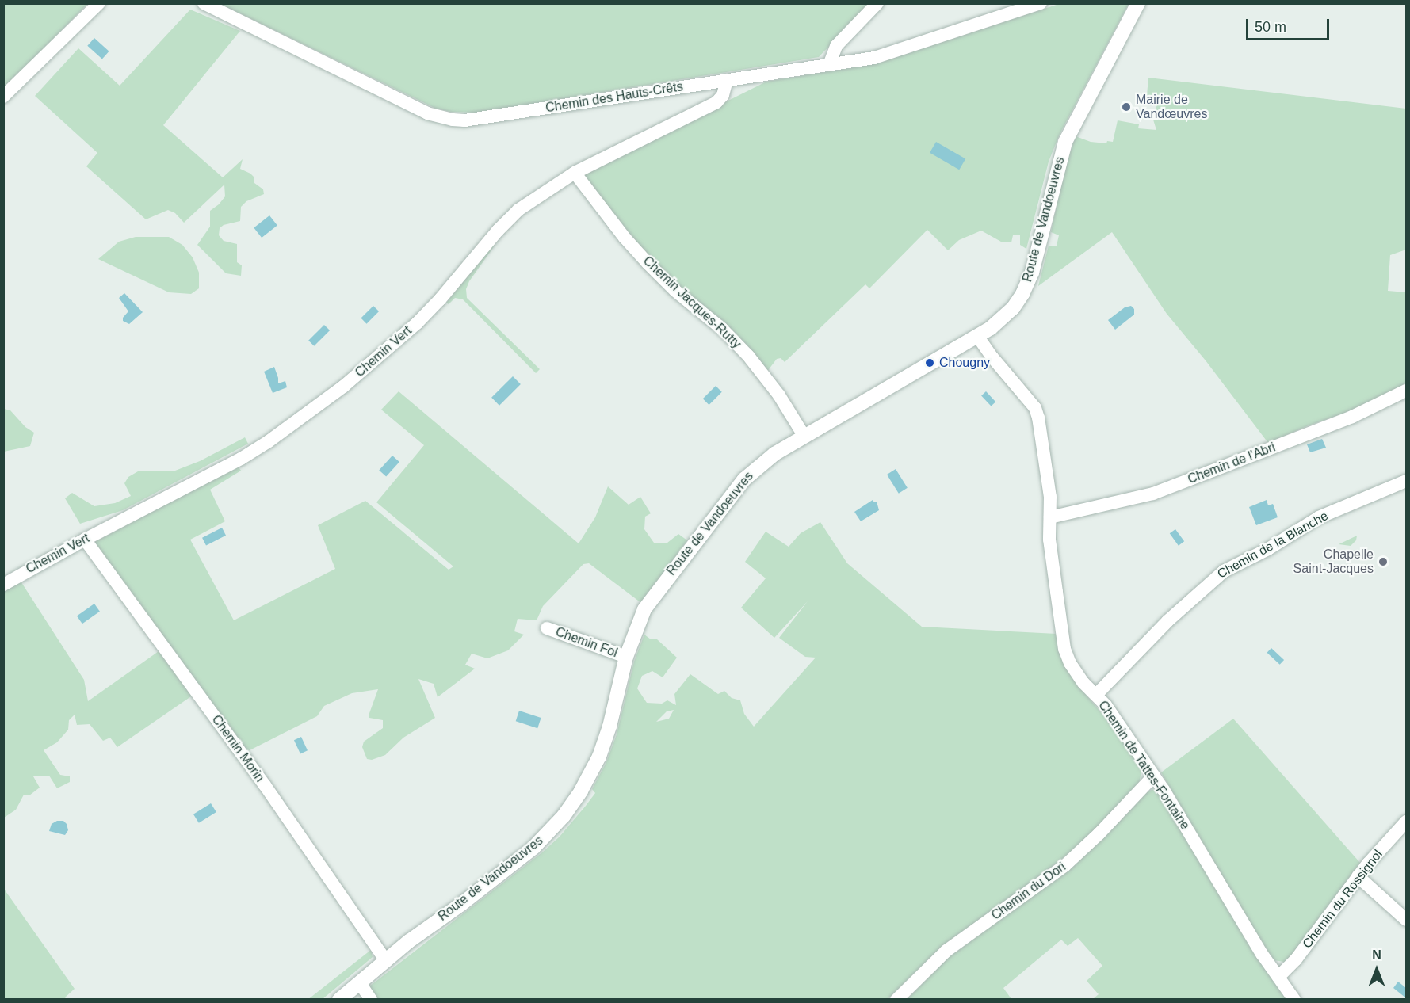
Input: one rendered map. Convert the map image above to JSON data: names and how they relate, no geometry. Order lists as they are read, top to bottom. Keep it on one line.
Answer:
{"streets":{"main road":["Route de Vandoeuvres"],"street":["Chemin des Hauts-Crêts","Chemin Jacques-Rutty","Chemin Vert","Chemin de l'Abri","Chemin de la Blanche","Chemin Fol","Chemin Morin","Chemin de Tattes-Fontaine","Chemin du Dori","Chemin du Rossignol"]},"crossings":[["Chemin des Hauts-Crêts","Chemin Vert"],["Route de Vandoeuvres","Chemin Jacques-Rutty"],["Route de Vandoeuvres","Chemin Fol"],["Route de Vandoeuvres","Chemin Morin"],["Route de Vandoeuvres","Chemin de Tattes-Fontaine"],["Chemin Jacques-Rutty","Chemin Vert"],["Chemin Vert","Chemin Morin"],["Chemin de l'Abri","Chemin de Tattes-Fontaine"],["Chemin de la Blanche","Chemin de Tattes-Fontaine"],["Chemin de Tattes-Fontaine","Chemin du Dori"],["Chemin de Tattes-Fontaine","Chemin du Rossignol"]],"places":["Mairie de Vandœuvres","Chougny","Chapelle Saint-Jacques"],"scale_bar":"50 m","north":"top"}
